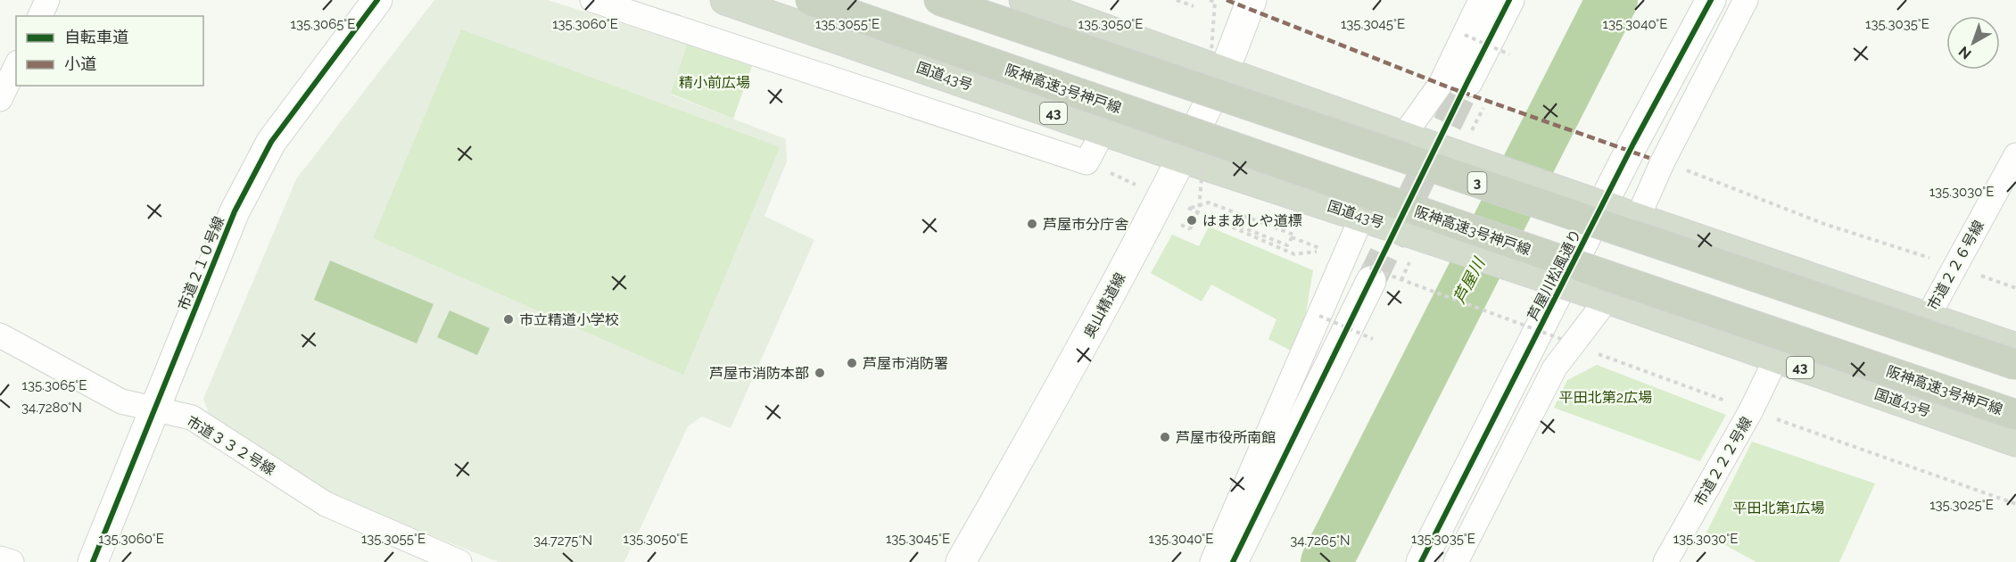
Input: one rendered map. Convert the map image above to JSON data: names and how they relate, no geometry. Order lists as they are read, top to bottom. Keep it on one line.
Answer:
{"streets":{"highway":["国道43号","阪神高速3号神戸線","43","3"],"street":["市道２１０号線","市道２２６号線","芦屋川松風通り","奥山精道線","市道３３２号線","市道２２２号線"]},"crossings":[["国道43号","奥山精道線"],["国道43号","市道２２２号線"],["市道２１０号線","市道３３２号線"]],"water":["芦屋川"],"parks":["精小前広場","平田北第2広場","平田北第1広場"],"places":["はまあしや道標","芦屋市分庁舎","市立精道小学校","芦屋市消防署","芦屋市消防本部","芦屋市役所南館"],"legend":["自転車道","小道"],"north":"bottom left","coordinates":["135.3065°E","135.3060°E","135.3055°E","135.3050°E","135.3045°E","135.3040°E","135.3035°E","135.3030°E","34.7280°N","135.3025°E","34.7275°N","34.7265°N"]}
